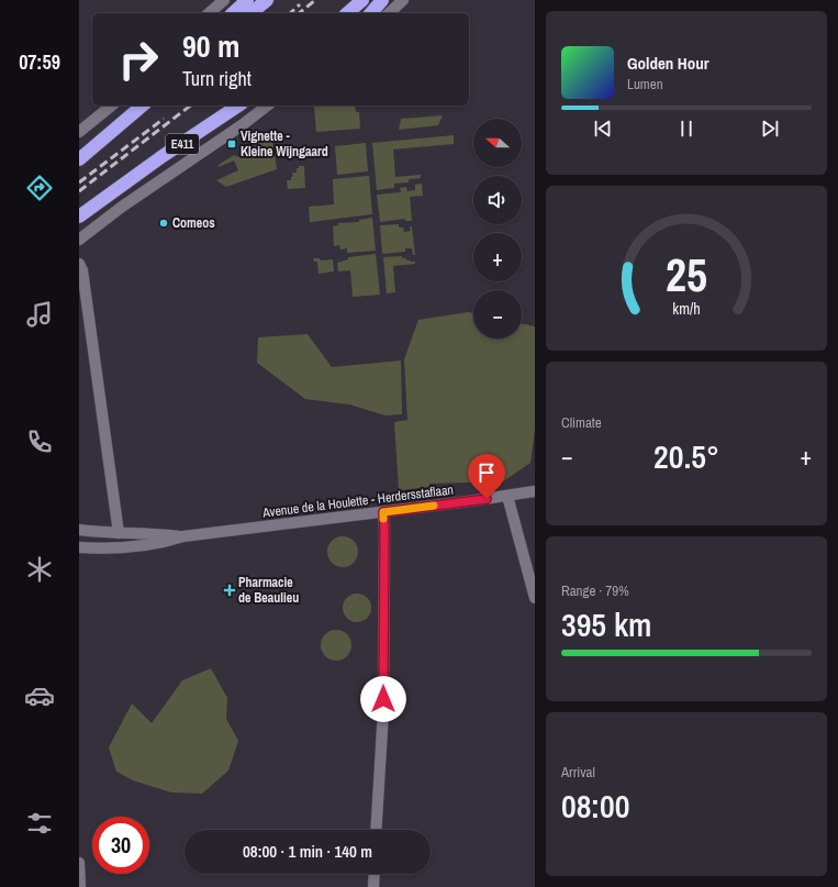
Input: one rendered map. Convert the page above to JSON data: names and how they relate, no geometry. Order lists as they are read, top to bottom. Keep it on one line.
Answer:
{"streets":{"highway":["E411"],"street":["Avenue de la Houlette - Herdersstaflaan"]},"places":{"transit":["Vignette - Kleine Wijngaard"],"other":["Comeos"],"health":["Pharmacie de Beaulieu"]},"north":"left","page":{"tabs":"07:59","turn":["90 m","Turn right"],"song":["Golden Hour","Lumen"],"map_buttons":["+","−"],"tile":["Climate",["Range · 79%","395 km"],["Arrival","08:00"]],"heat":["−","20.5°","+"],"limit":"30","trip":"08:00 · 1 min · 140 m","gauge":["25","km/h"]}}
